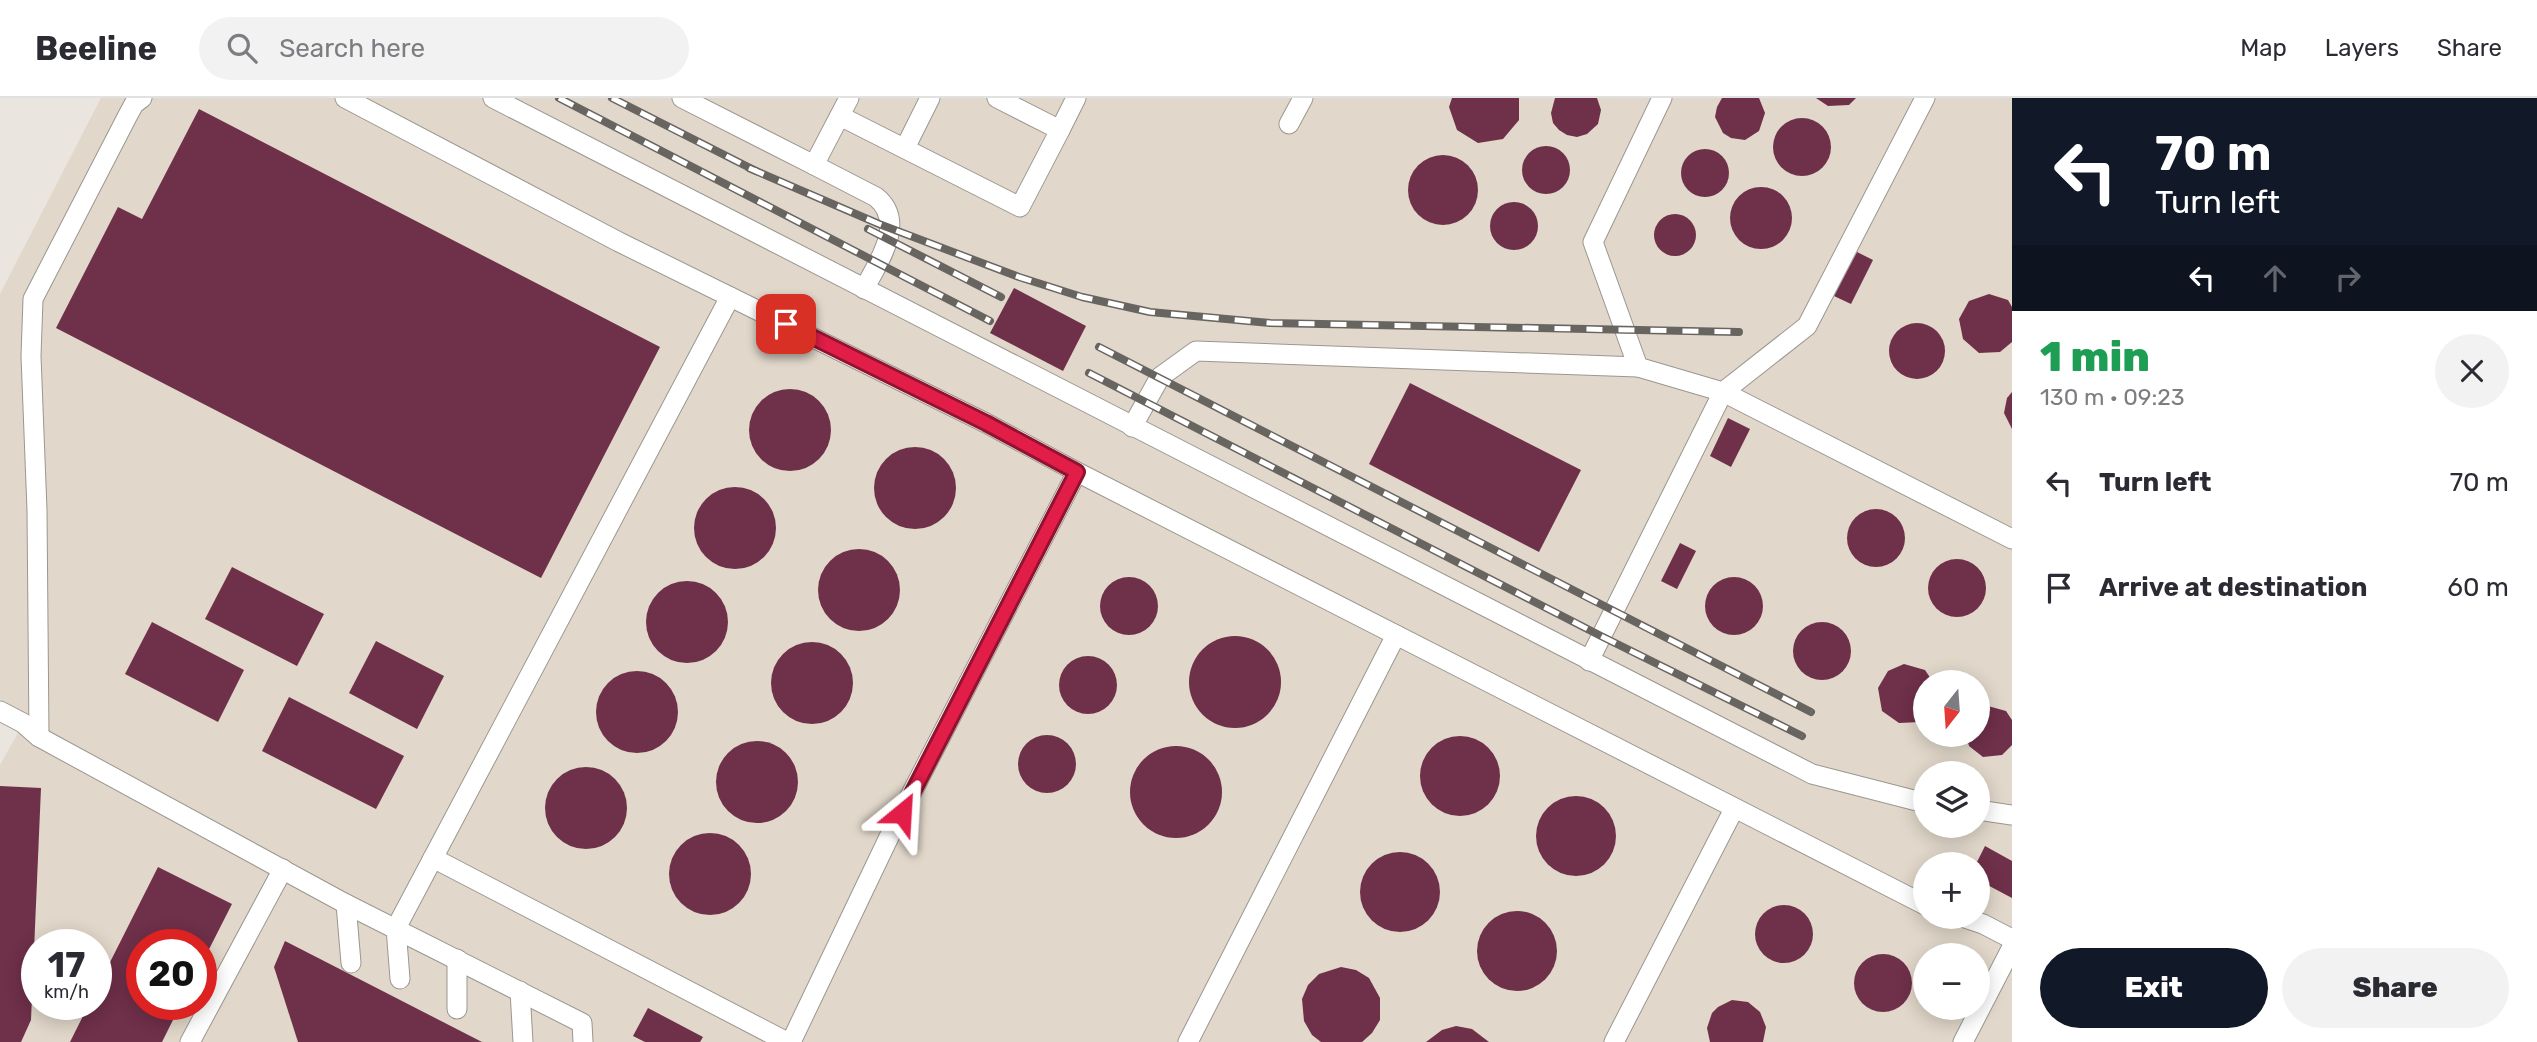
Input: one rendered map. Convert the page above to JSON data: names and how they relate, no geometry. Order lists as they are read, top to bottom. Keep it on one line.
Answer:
{"north":"bottom","page":{"header":"Beeline","search":"Search here","nav":["Map","Layers","Share"],"turn":["70 m","Turn left"],"heading":["1 min","130 m · 09:23"],"list":[{"name":"Turn left","value":"70 m"},{"name":"Arrive at destination","value":"60 m"}],"map_buttons":["+","−"],"speed":"17 km/h","limit":"20","buttons":["Exit","Share"]}}
